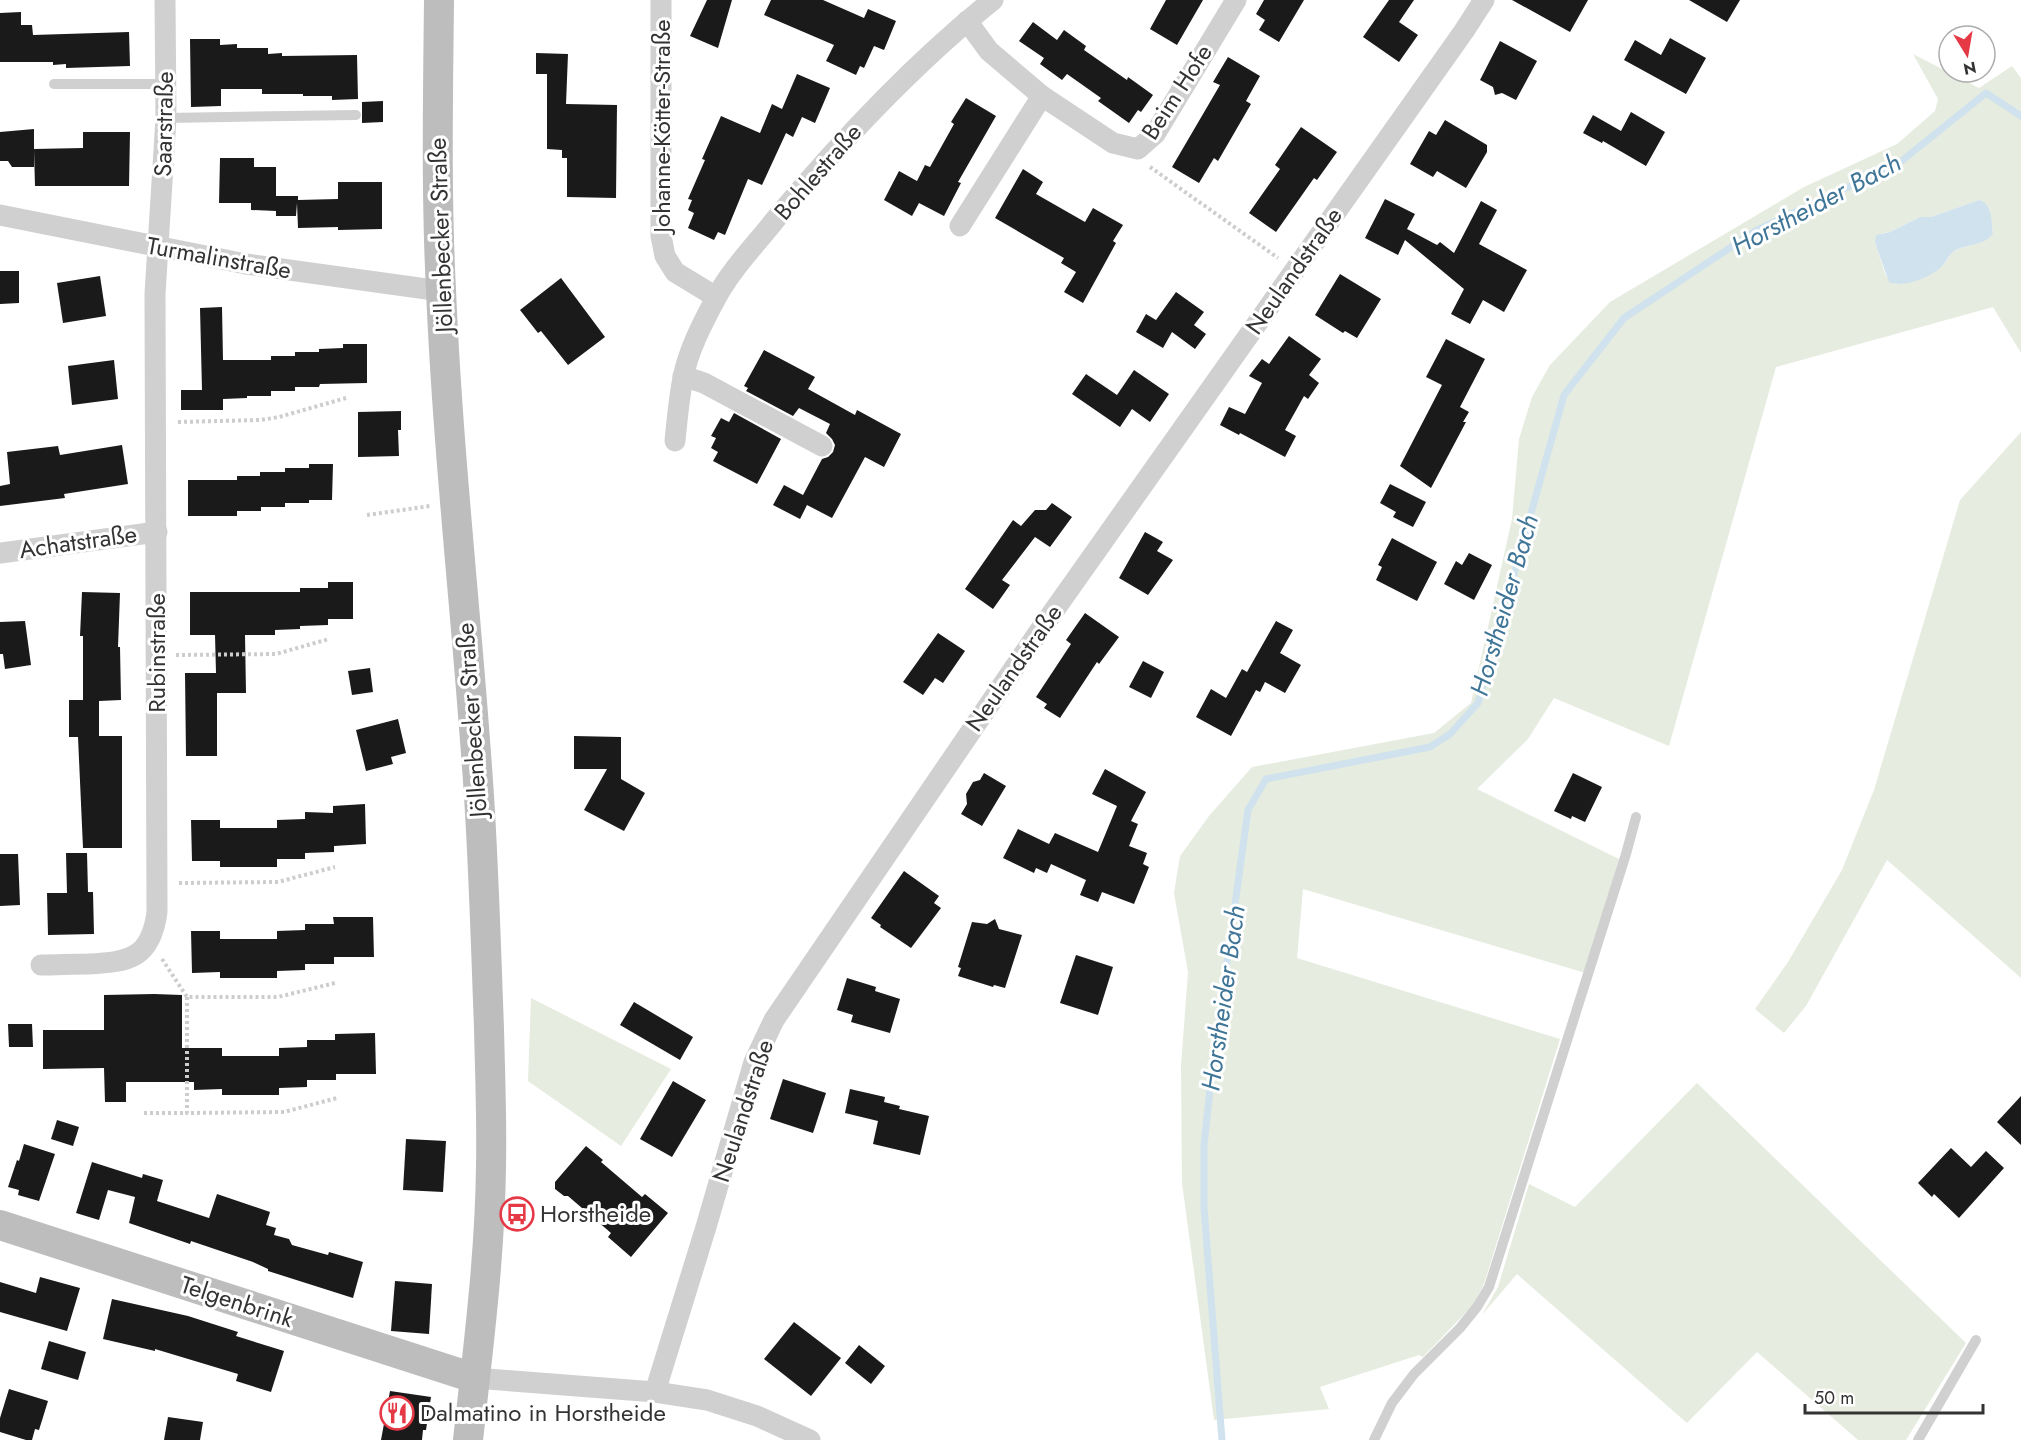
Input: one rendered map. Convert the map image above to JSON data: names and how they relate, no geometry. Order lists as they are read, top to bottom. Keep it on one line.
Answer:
{"streets":{"main road":["Jöllenbecker Straße","Telgenbrink"],"street":["Beim Hofe","Saarstraße","Johanne-Kötter-Straße","Bohlestraße","Turmalinstraße","Neulandstraße","Achatstraße","Rubinstraße"]},"crossings":[["Beim Hofe","Bohlestraße"],["Saarstraße","Turmalinstraße"],["Saarstraße","Rubinstraße"],["Johanne-Kötter-Straße","Bohlestraße"],["Jöllenbecker Straße","Turmalinstraße"],["Jöllenbecker Straße","Telgenbrink"],["Turmalinstraße","Rubinstraße"],["Achatstraße","Rubinstraße"]],"water":["Horstheider Bach"],"places":{"bus stop":["Horstheide"],"restaurant":["Dalmatino in Horstheide"]},"scale_bar":"50 m","north":"bottom"}
